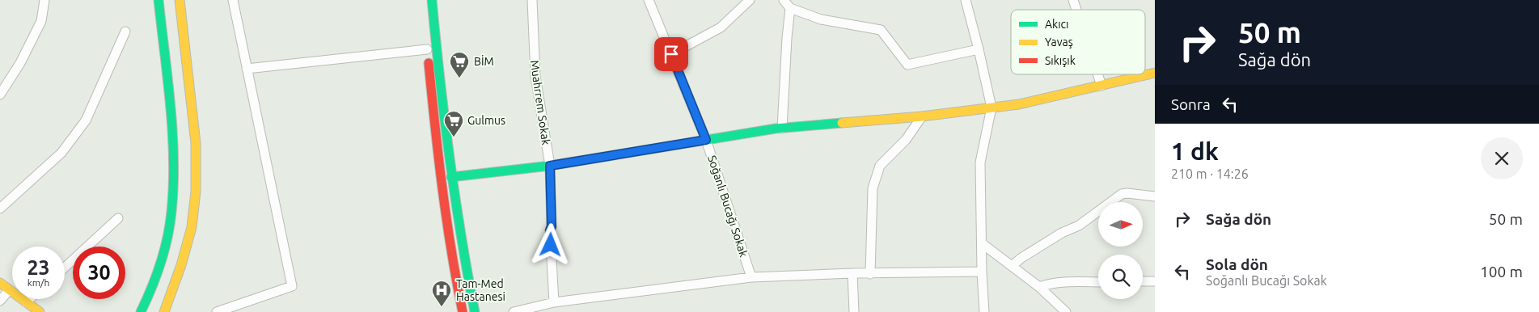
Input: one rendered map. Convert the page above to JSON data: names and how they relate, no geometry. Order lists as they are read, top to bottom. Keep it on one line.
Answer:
{"streets":{"street":["Muahrrem Sokak","Soğanlı Bucağı Sokak"]},"places":{"supermarket":["BİM","Gulmus"],"hospital":["Tam-Med Hastanesi"]},"legend":["Akıcı","Yavaş","Sıkışık"],"north":"right","page":{"turn":["50 m","Sağa dön"],"then":"Sonra","heading":["1 dk","210 m · 14:26"],"list":[{"name":"Sağa dön","value":"50 m"},{"name":"Sola dön","note":"Soğanlı Bucağı Sokak","value":"100 m"}],"speed":"23 km/h","limit":"30"}}
